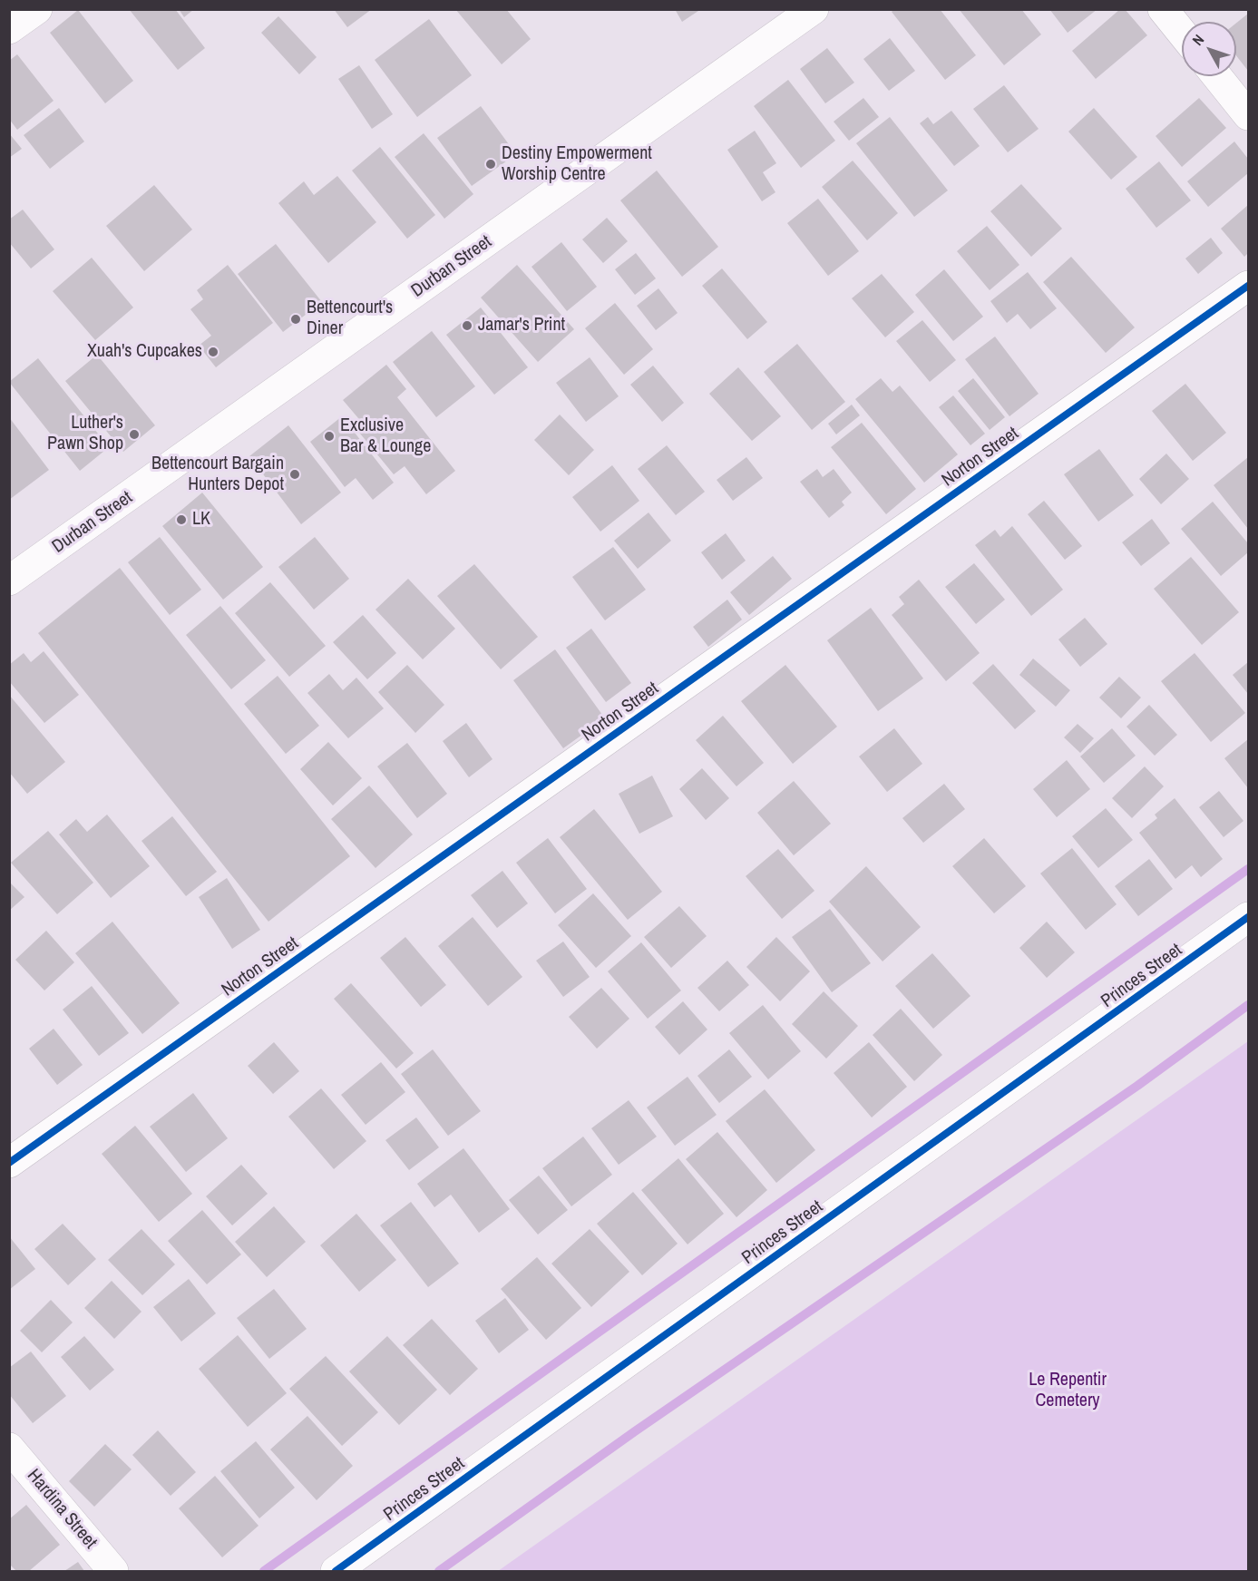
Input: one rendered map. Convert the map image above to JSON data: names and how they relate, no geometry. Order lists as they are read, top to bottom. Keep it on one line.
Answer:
{"streets":{"street":["Durban Street","Norton Street","Princes Street","Hardina Street"]},"parks":["Le Repentir Cemetery"],"places":["Destiny Empowerment Worship Centre","Bettencourt's Diner","Jamar's Print","Xuah's Cupcakes","Luther's Pawn Shop","Exclusive Bar & Lounge","Bettencourt Bargain Hunters Depot","LK"],"north":"top left"}
